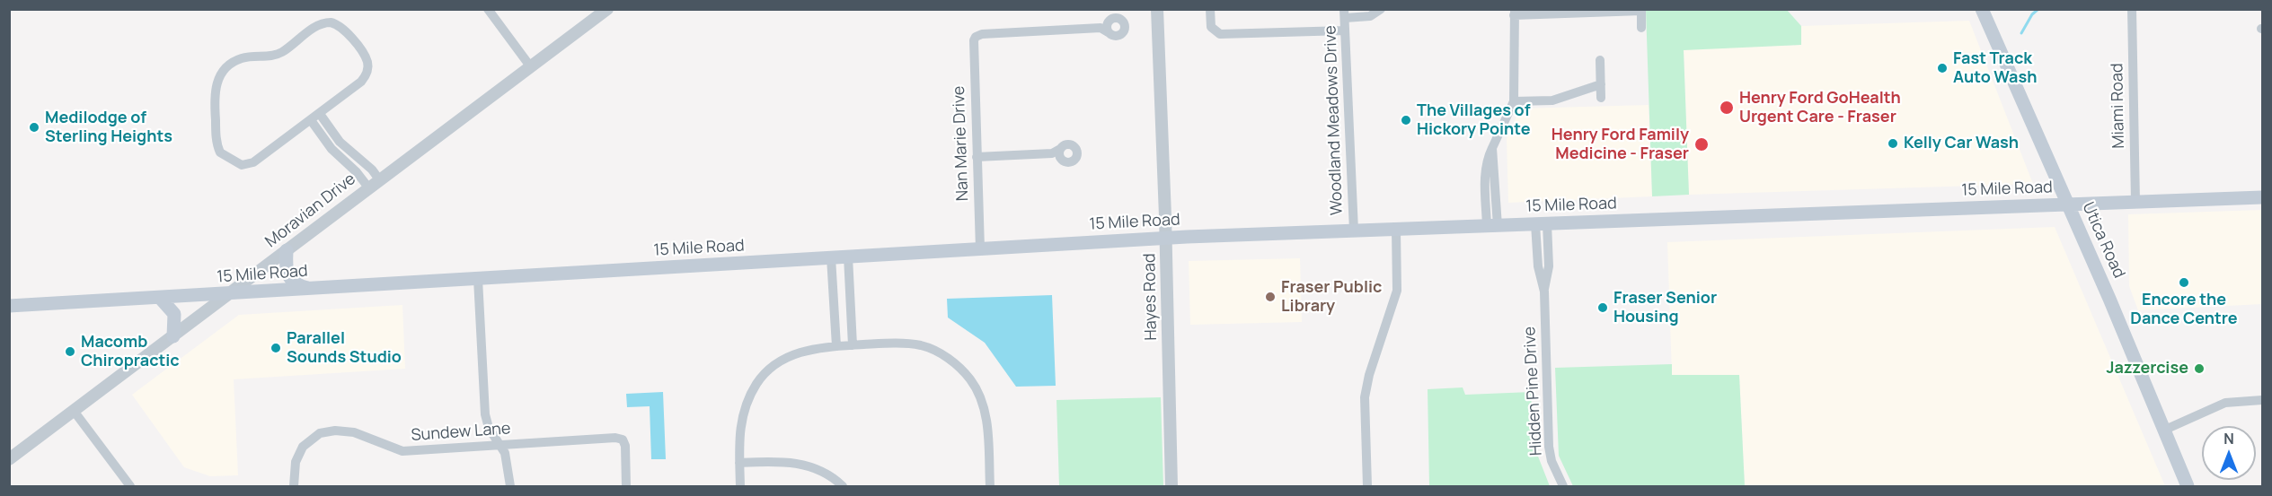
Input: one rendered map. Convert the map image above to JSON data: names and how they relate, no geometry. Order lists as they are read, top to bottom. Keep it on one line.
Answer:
{"streets":{"main road":["15 Mile Road","Utica Road"],"street":["Miami Road","Woodland Meadows Drive","Nan Marie Drive","Moravian Drive","Hayes Road","Hidden Pine Drive","Sundew Lane"]},"crossings":[["Miami Road","15 Mile Road"],["Woodland Meadows Drive","15 Mile Road"],["Nan Marie Drive","15 Mile Road"],["15 Mile Road","Moravian Drive"],["15 Mile Road","Utica Road"],["15 Mile Road","Hayes Road"],["15 Mile Road","Hidden Pine Drive"]],"places":["Fast Track Auto Wash","Henry Ford GoHealth Urgent Care - Fraser","The Villages of Hickory Pointe","Medilodge of Sterling Heights","Kelly Car Wash","Henry Ford Family Medicine - Fraser","Encore the Dance Centre","Fraser Public Library","Fraser Senior Housing","Parallel Sounds Studio","Macomb Chiropractic","Jazzercise"],"north":"top"}
